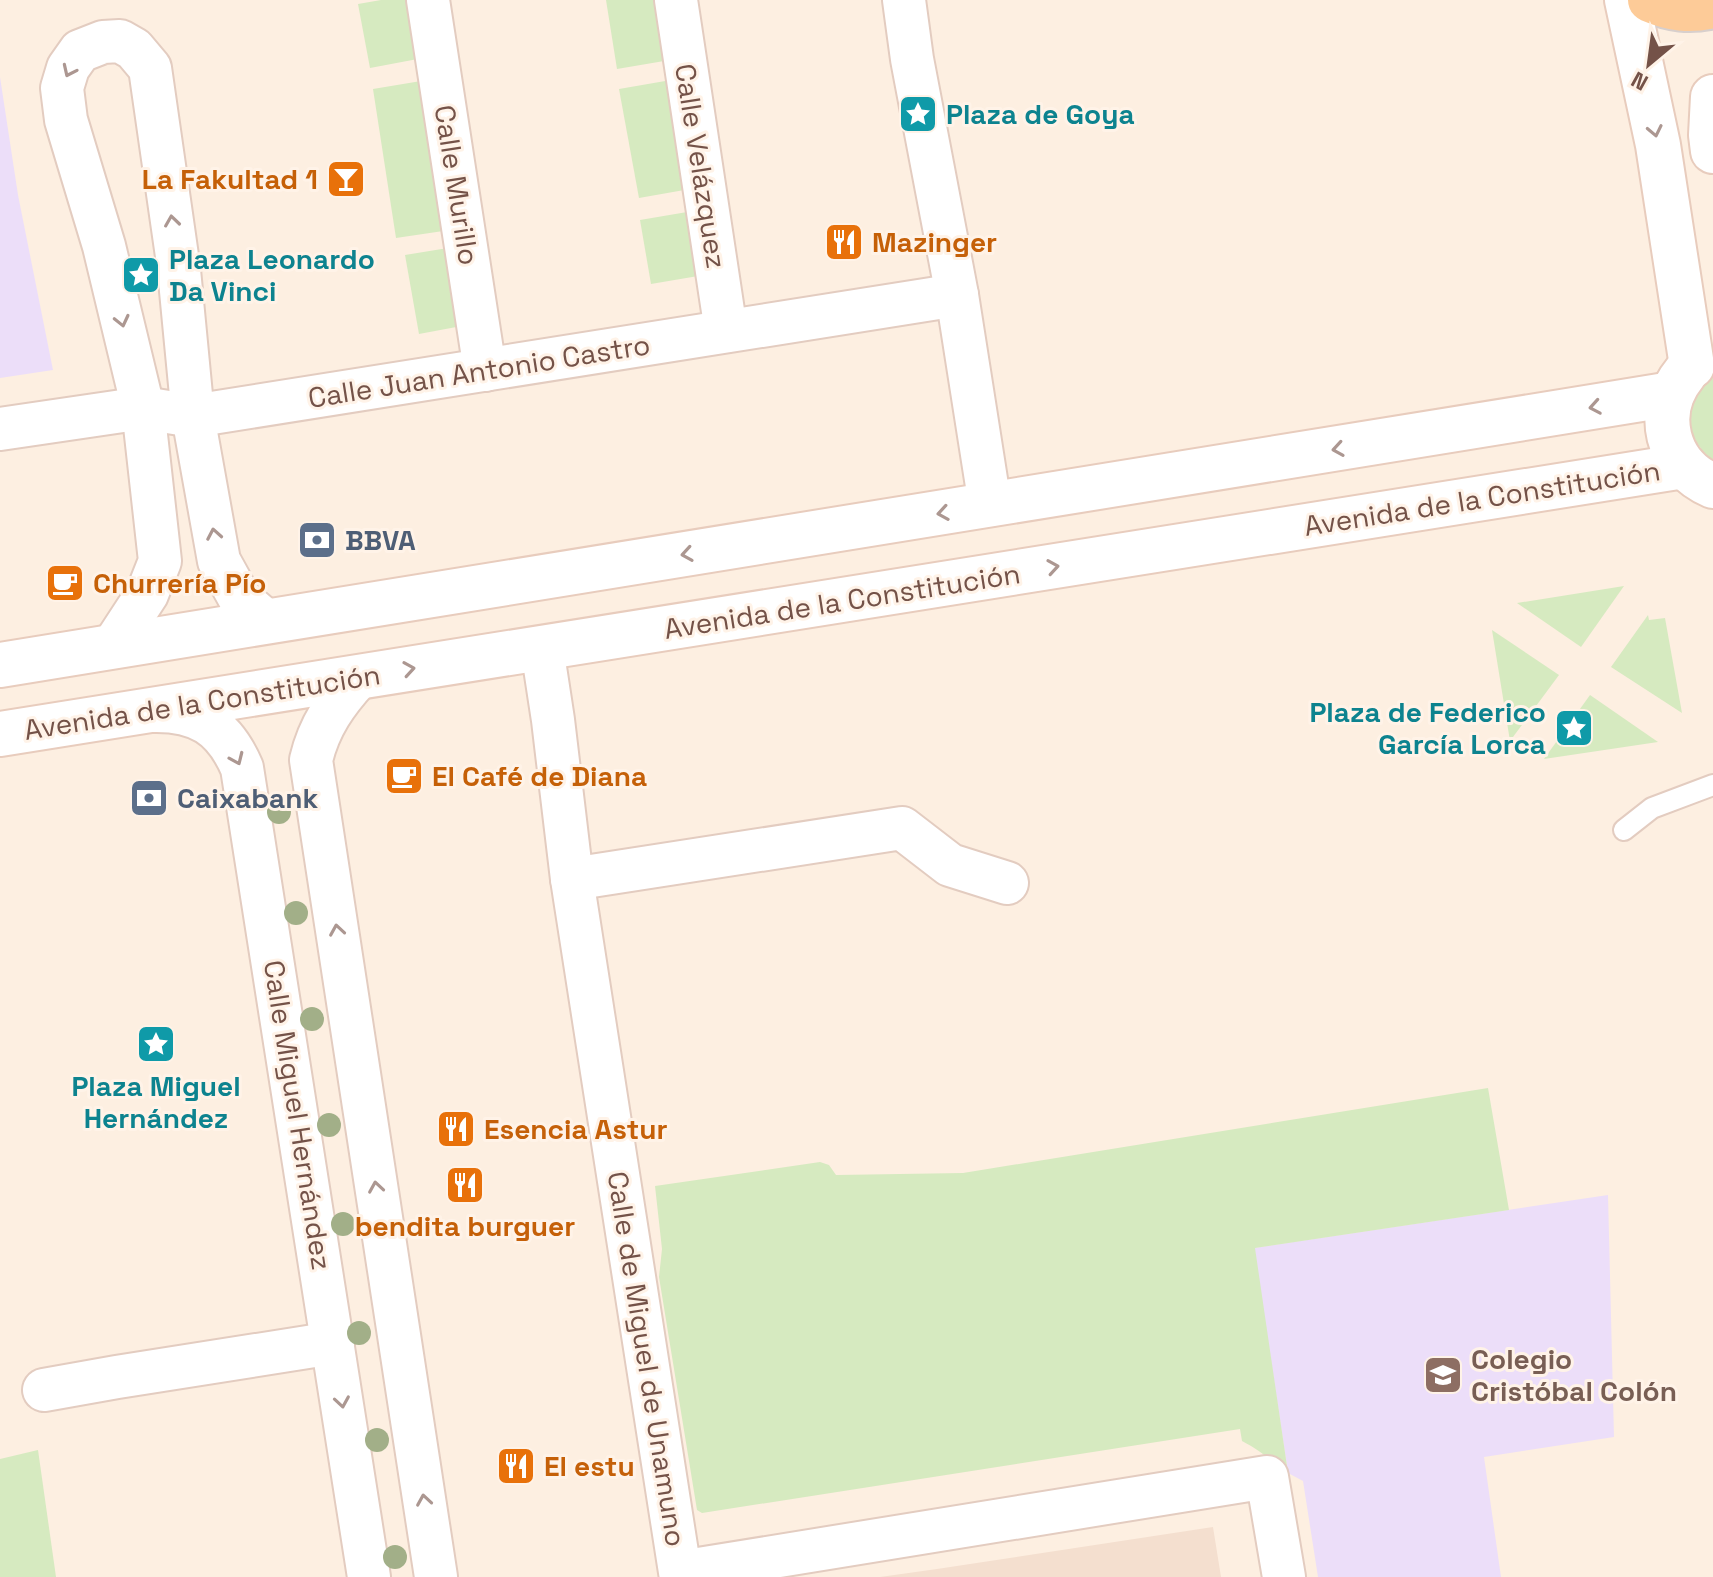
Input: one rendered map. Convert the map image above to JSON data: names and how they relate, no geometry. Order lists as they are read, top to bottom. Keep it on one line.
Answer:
{"streets":{"street":["Calle Velázquez","Calle Murillo","Calle Juan Antonio Castro","Avenida de la Constitución","Calle Miguel Hernández","Calle de Miguel de Unamuno"]},"crossings":[["Calle Velázquez","Calle Juan Antonio Castro"],["Calle Murillo","Calle Juan Antonio Castro"],["Avenida de la Constitución","Calle Miguel Hernández"],["Avenida de la Constitución","Calle de Miguel de Unamuno"]],"places":{"place":["Plaza de Goya","Plaza Leonardo Da Vinci","Plaza de Federico García Lorca","Plaza Miguel Hernández"],"bar":["La Fakultad 1"],"restaurant":["Mazinger","Esencia Astur","bendita burguer","El estu"],"bank":["BBVA","Caixabank"],"cafe":["Churrería Pío","El Café de Diana"],"school or university":["Colegio Cristóbal Colón"]},"north":"bottom left"}
